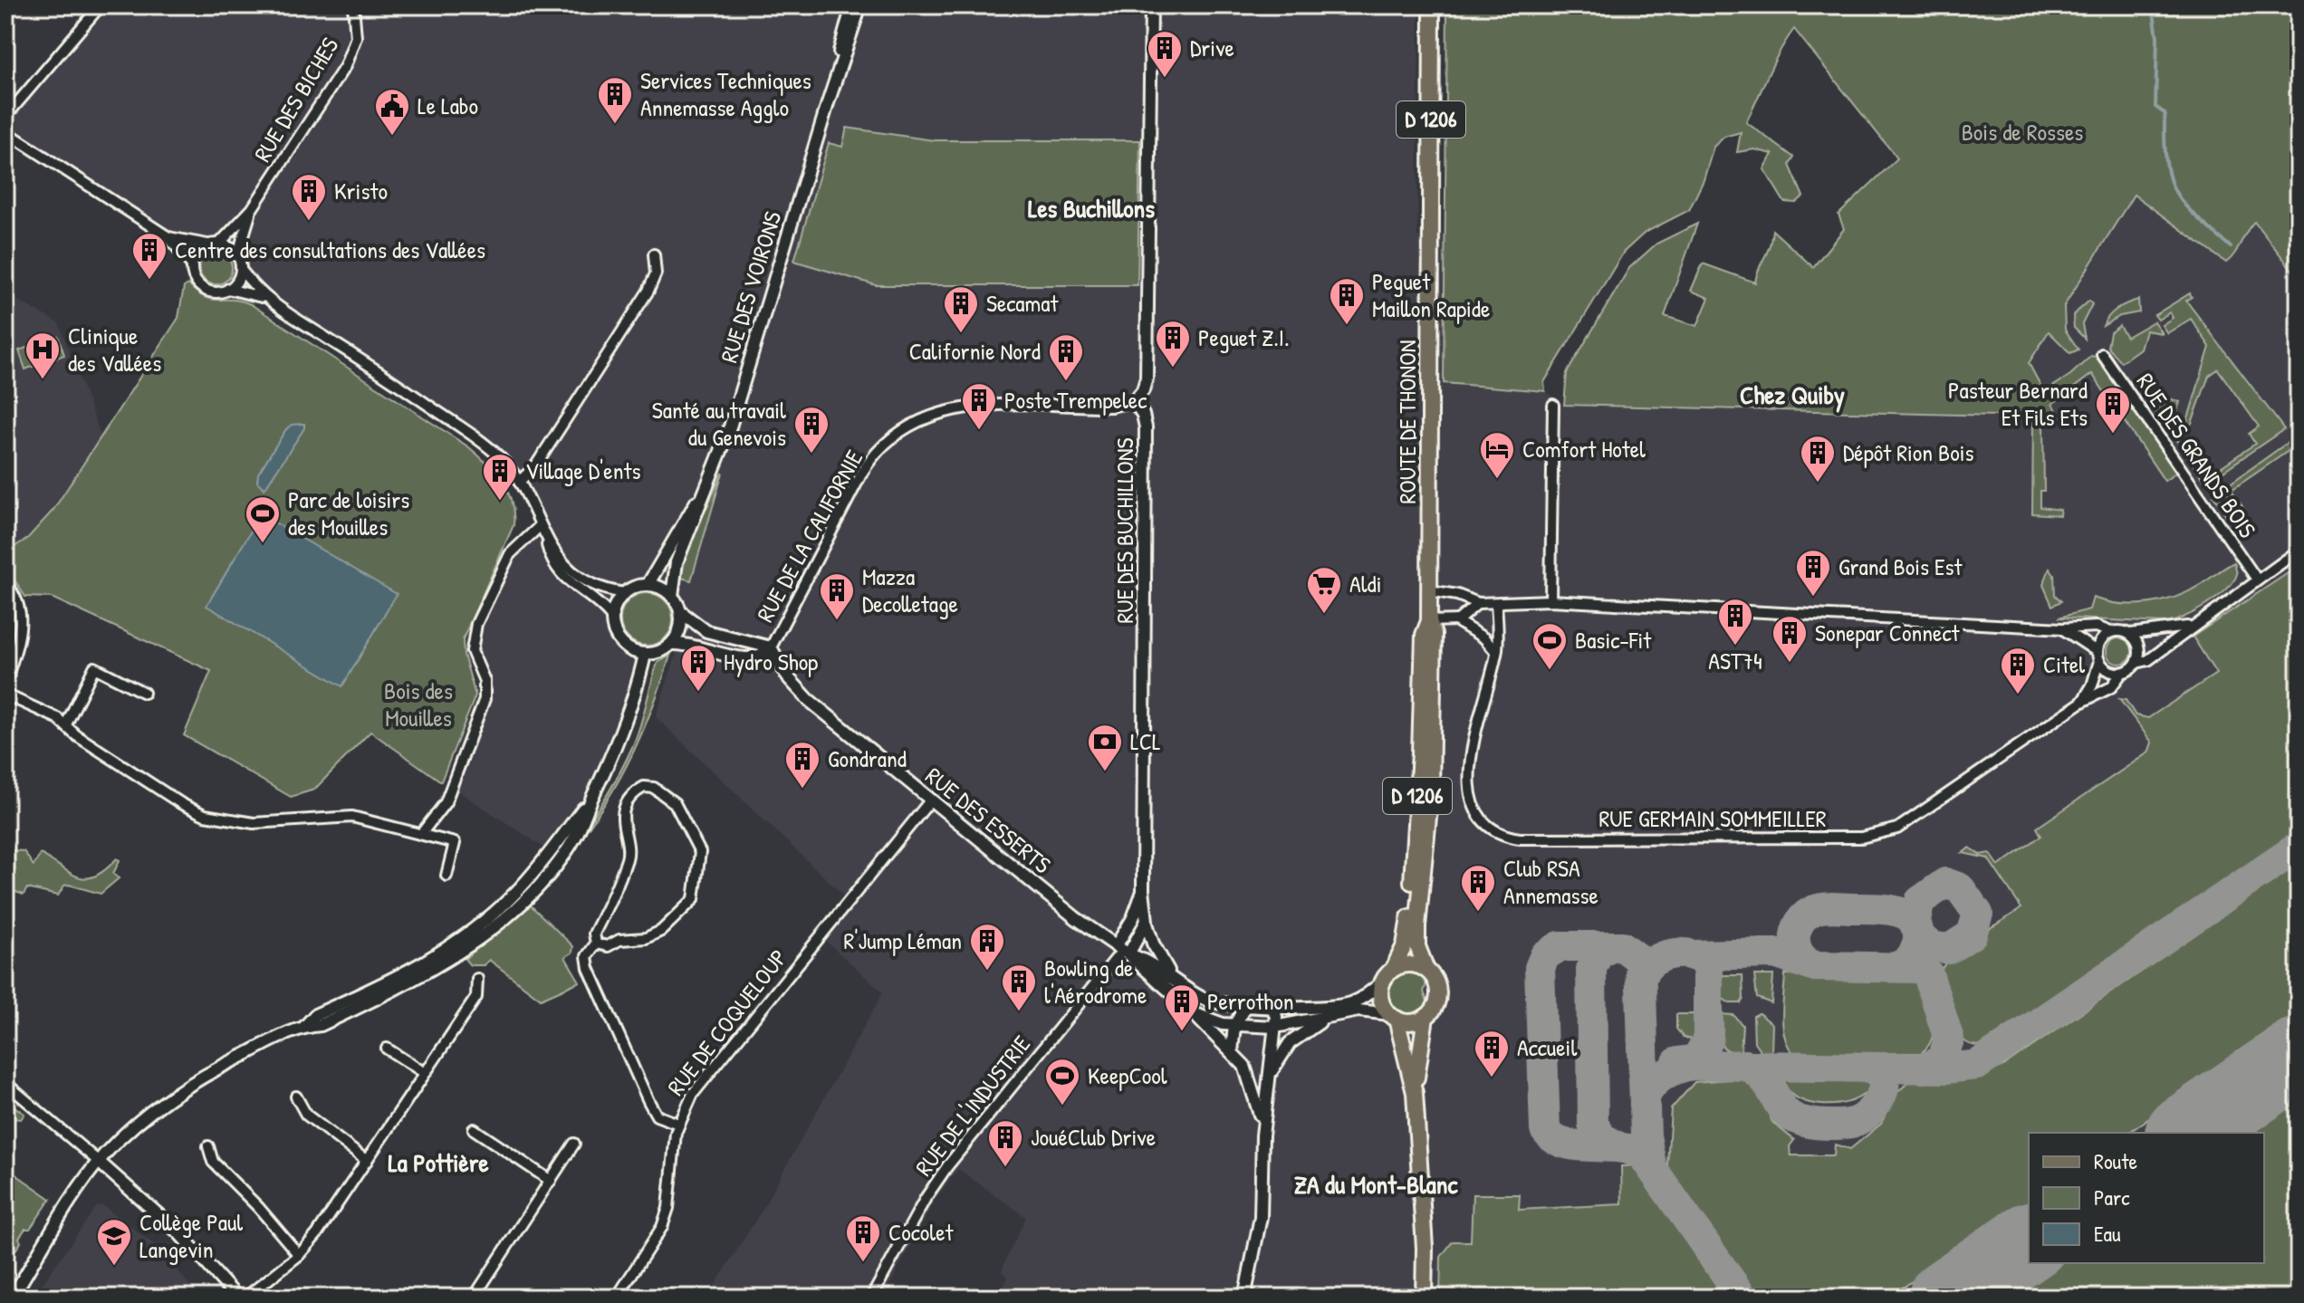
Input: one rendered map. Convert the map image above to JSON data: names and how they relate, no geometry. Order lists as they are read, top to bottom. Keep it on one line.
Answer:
{"streets":{"main road":["D 1206","ROUTE DE THONON"],"street":["RUE DES BICHES","RUE DES VOIRONS","RUE DES GRANDS BOIS","RUE DES BUCHILLONS","RUE DE LA CALIFORNIE","RUE GERMAIN SOMMEILLER","RUE DES ESSERTS","RUE DE COQUELOUP","RUE DE L'INDUSTRIE"]},"crossings":[["ROUTE DE THONON","RUE GERMAIN SOMMEILLER"],["ROUTE DE THONON","RUE DES ESSERTS"],["RUE DES GRANDS BOIS","RUE GERMAIN SOMMEILLER"],["RUE DES BUCHILLONS","RUE DE LA CALIFORNIE"],["RUE DES BUCHILLONS","RUE DES ESSERTS"],["RUE DES BUCHILLONS","RUE DE L'INDUSTRIE"],["RUE DE LA CALIFORNIE","RUE DES ESSERTS"],["RUE DES ESSERTS","RUE DE COQUELOUP"],["RUE DES ESSERTS","RUE DE L'INDUSTRIE"]],"districts":["Les Buchillons","Chez Quiby","La Pottière","ZA du Mont-Blanc"],"parks":["Bois de Rosses","Bois des Mouilles"],"places":{"building":["Drive","Services Techniques Annemasse Agglo","Kristo","Centre des consultations des Vallées","Peguet Maillon Rapide","Secamat","Peguet Z.I.","Californie Nord","Poste Trempelec","Pasteur Bernard Et Fils Ets","Santé au travail du Genevois","Dépôt Rion Bois","Village D'ents","Grand Bois Est","Mazza Decolletage","AST74","Sonepar Connect","Hydro Shop","Citel","Gondrand","Club RSA Annemasse","R'Jump Léman","Bowling de l'Aérodrome","Perrothon","Accueil","JouéClub Drive","Cocolet"],"public building":["Le Labo"],"hospital":["Clinique des Vallées"],"hotel":["Comfort Hotel"],"sports":["Parc de loisirs des Mouilles","Basic-Fit","KeepCool"],"supermarket":["Aldi"],"bank":["LCL"],"school or university":["Collège Paul Langevin"]},"legend":["Route","Parc","Eau"]}
